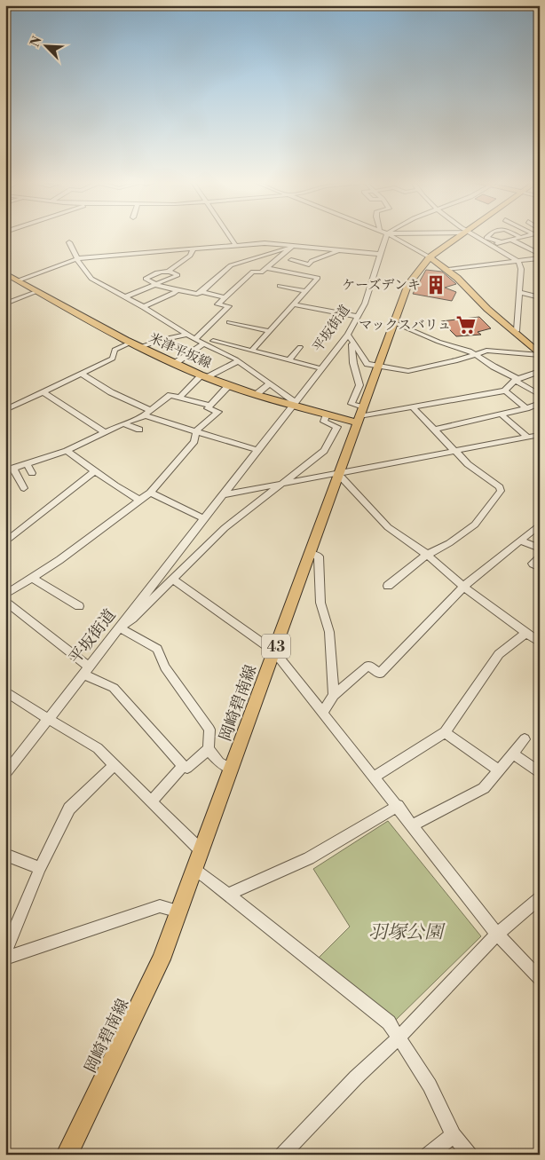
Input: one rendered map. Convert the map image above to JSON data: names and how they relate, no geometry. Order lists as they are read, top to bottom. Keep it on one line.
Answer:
{"streets":{"main road":["米津平坂線","43","岡崎碧南線"],"street":["平坂街道"]},"crossings":[["平坂街道","米津平坂線"],["米津平坂線","岡崎碧南線"]],"parks":["羽塚公園"],"places":{"building":["ケーズデンキ"],"supermarket":["マックスバリュ"]},"north":"top left"}
